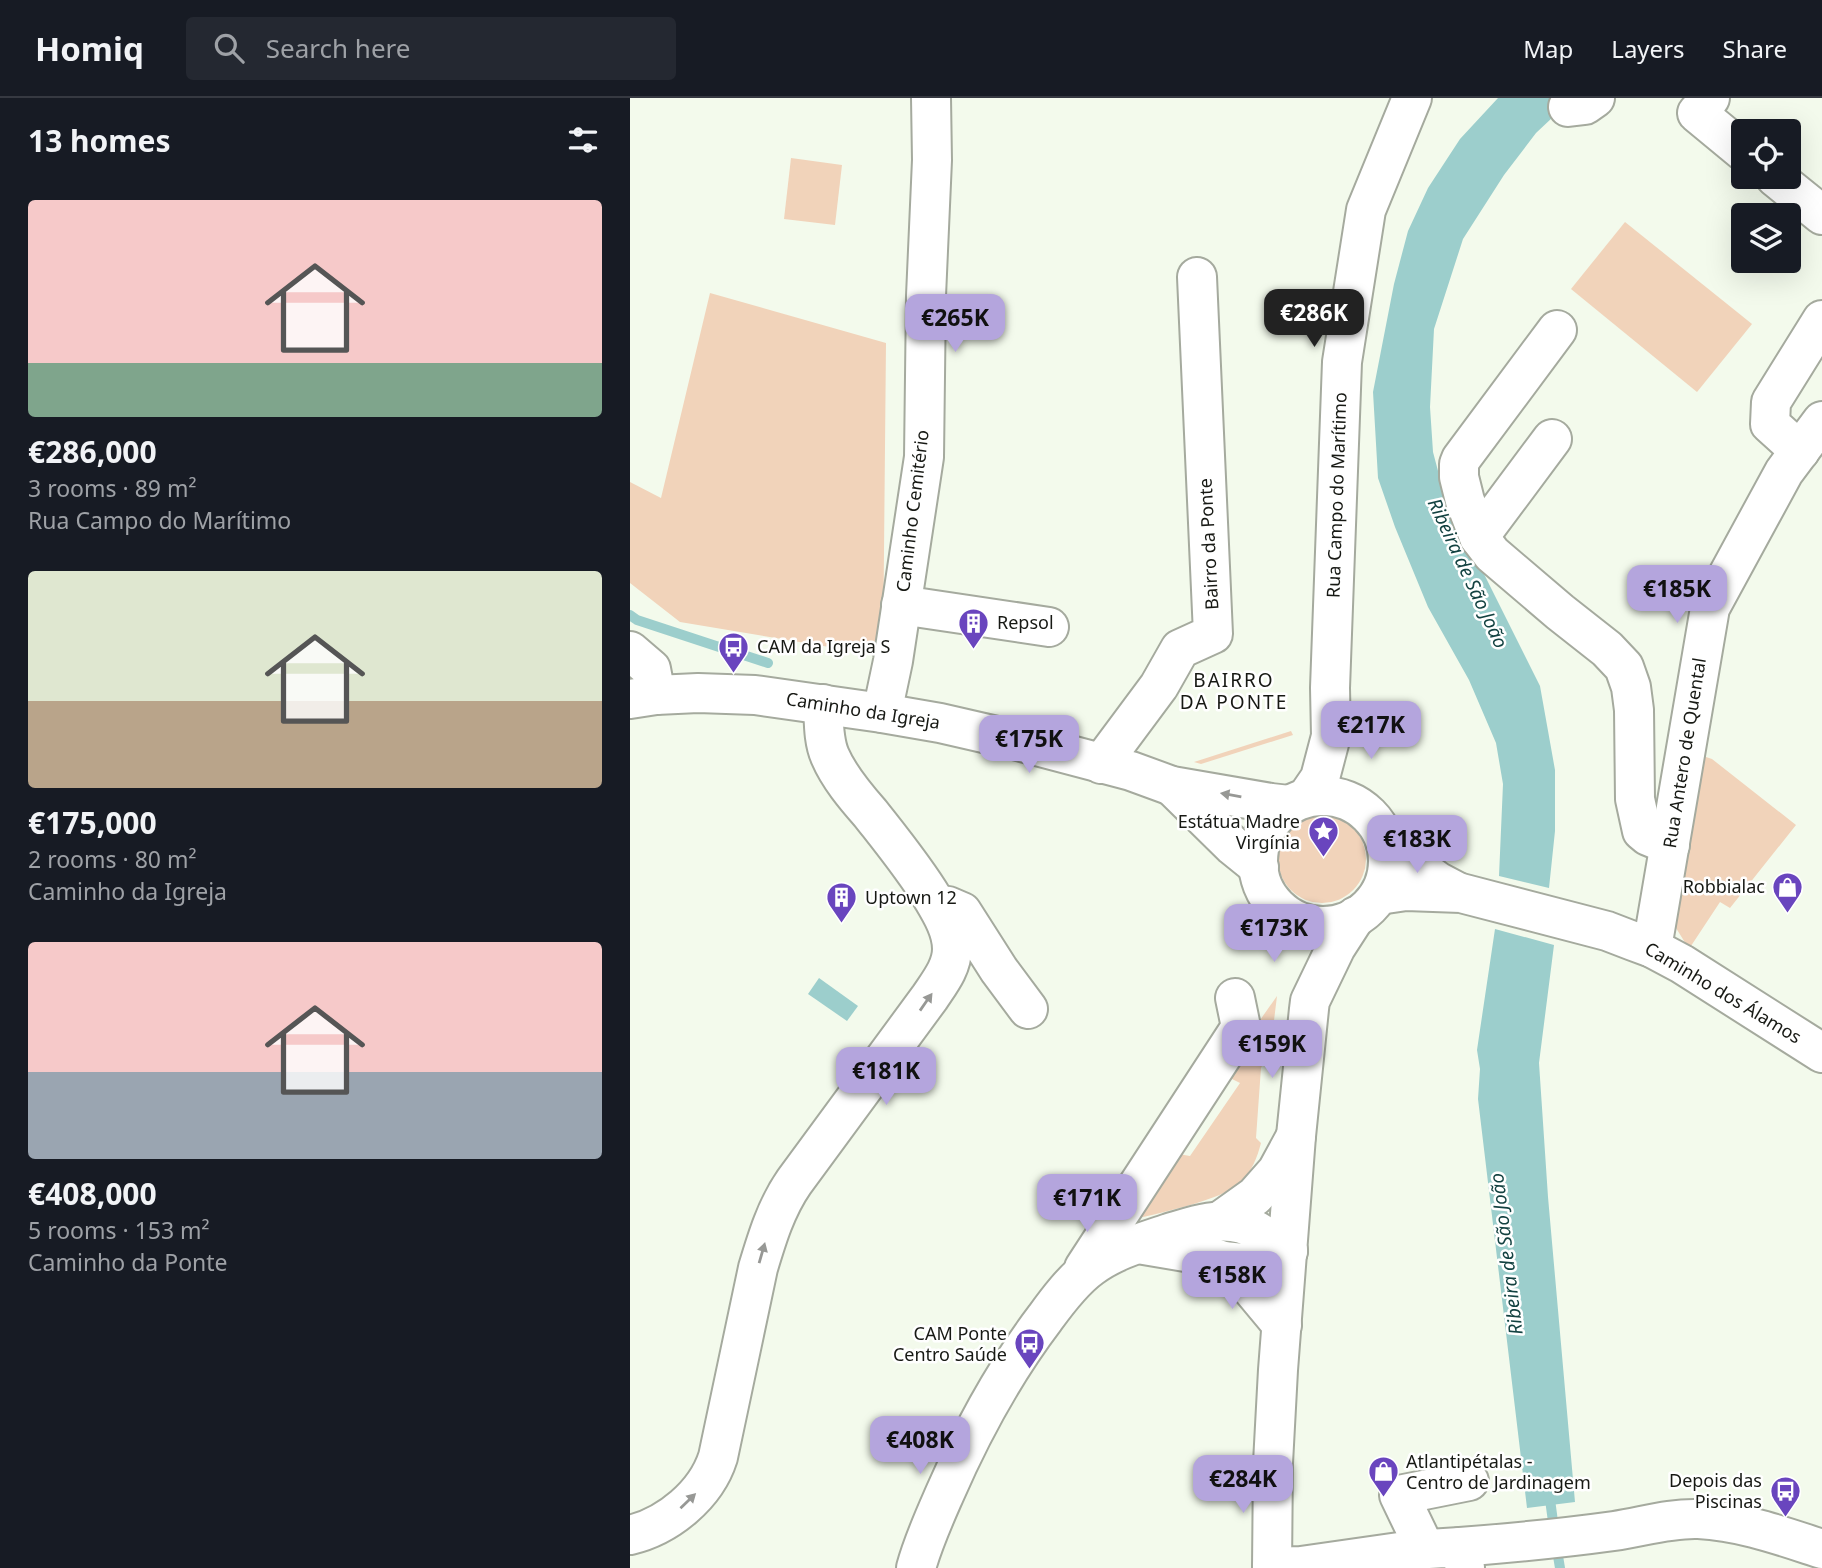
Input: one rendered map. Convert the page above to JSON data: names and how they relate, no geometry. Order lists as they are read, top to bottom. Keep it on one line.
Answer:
{"streets":{"street":["Rua Campo do Marítimo","Caminho Cemitério","Bairro da Ponte","Caminho da Igreja","Rua Antero de Quental","Caminho dos Álamos"]},"crossings":[["Rua Campo do Marítimo","Caminho da Igreja"],["Rua Campo do Marítimo","Caminho dos Álamos"],["Caminho Cemitério","Caminho da Igreja"],["Bairro da Ponte","Caminho da Igreja"],["Caminho da Igreja","Caminho dos Álamos"],["Rua Antero de Quental","Caminho dos Álamos"]],"districts":["BAIRRO DA PONTE"],"water":["Ribeira de São João"],"places":{"building":["Repsol","Uptown 12"],"bus stop":["CAM da Igreja S","CAM Ponte Centro Saúde","Depois das Piscinas"],"place":["Estátua Madre Virgínia"],"shop":["Robbialac","Atlantipétalas - Centro de Jardinagem"]},"page":{"header":"Homiq","search":"Search here","nav":["Map","Layers","Share"],"heading":"13 homes","list":[{"name":"€286,000","note":"3 rooms · 89 m² · Rua Campo do Marítimo"},{"name":"€175,000","note":"2 rooms · 80 m² · Caminho da Igreja"},{"name":"€408,000","note":"5 rooms · 153 m² · Caminho da Ponte"}],"price":["€286K","€265K","€185K","€217K","€175K","€183K","€173K","€159K","€181K","€171K","€158K","€408K","€284K"]}}
